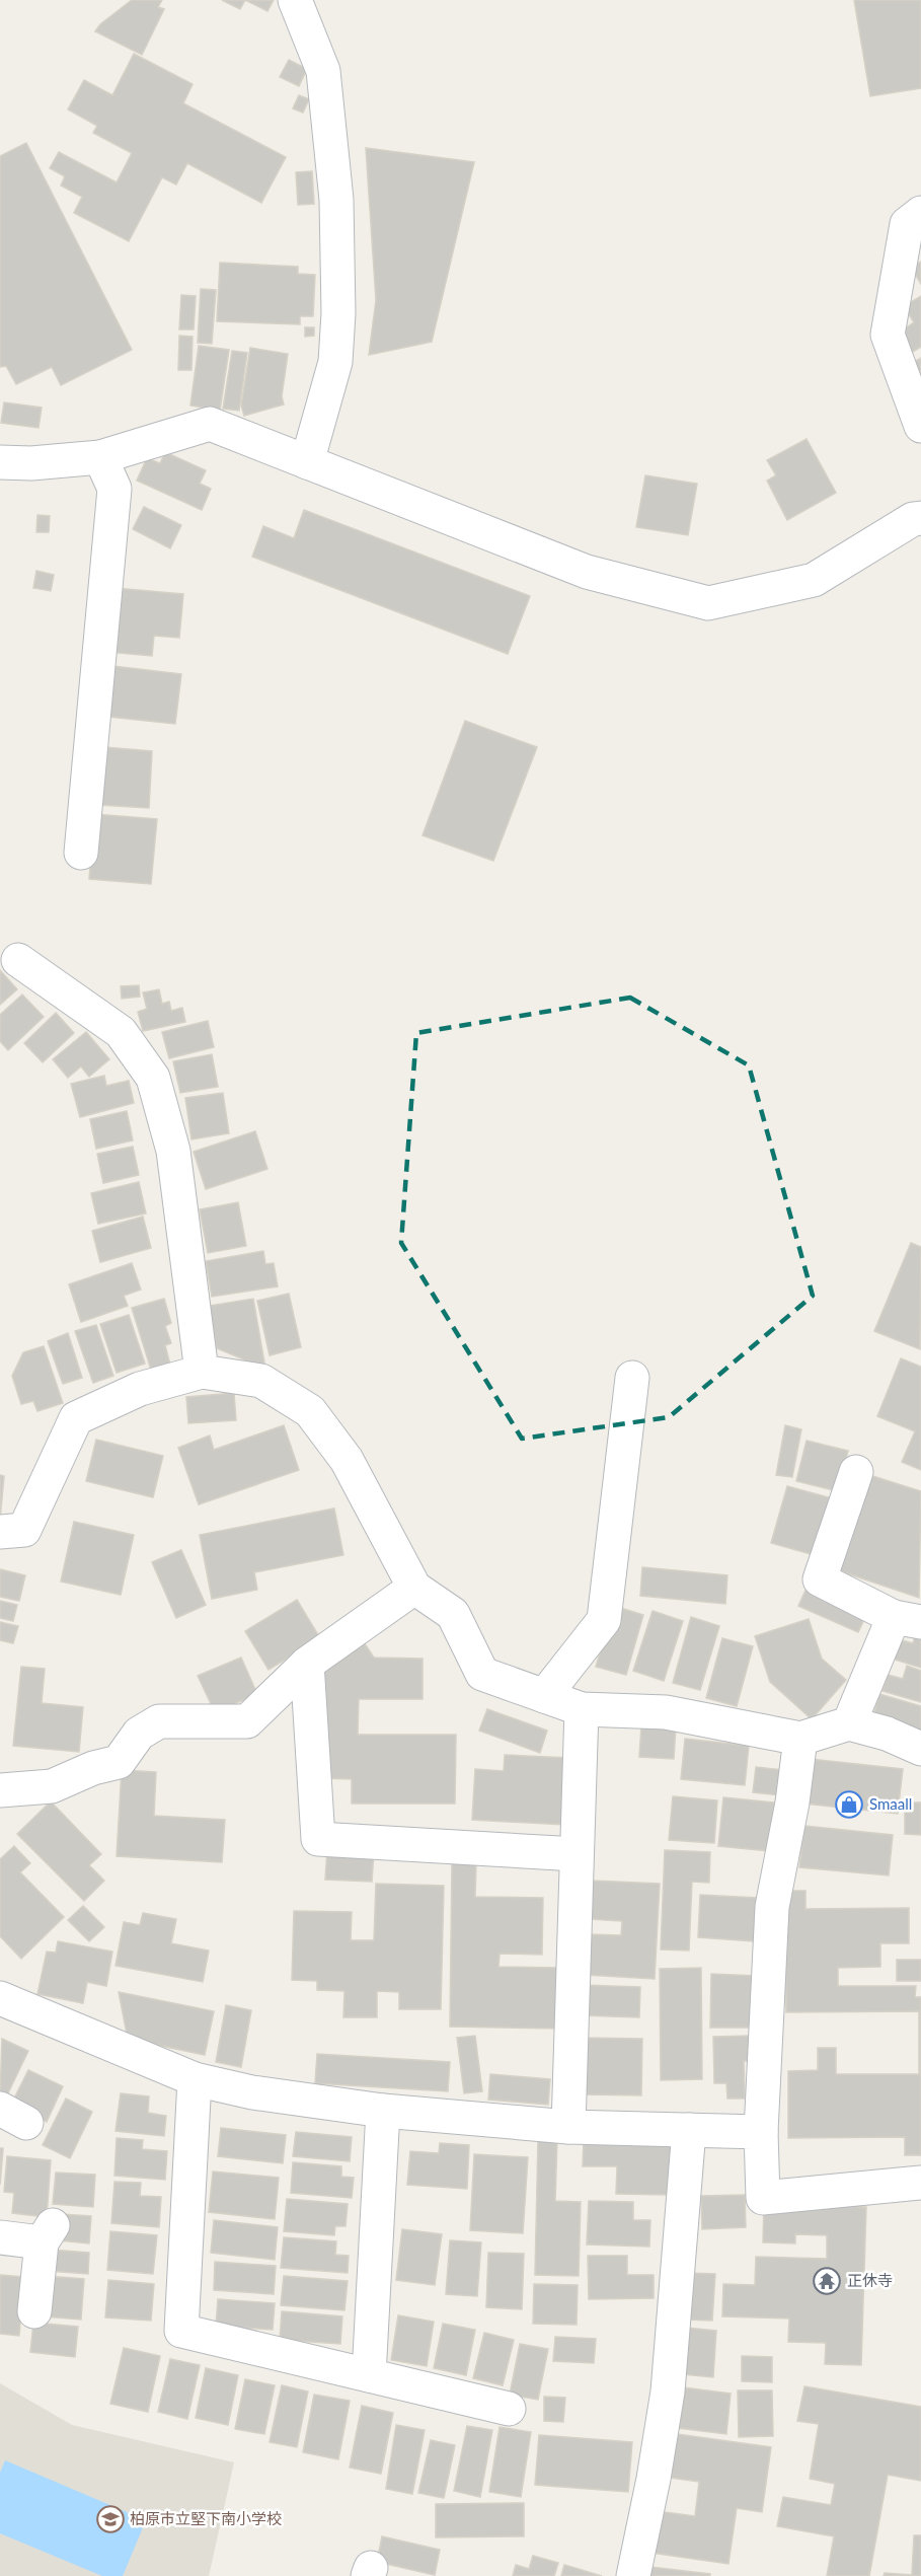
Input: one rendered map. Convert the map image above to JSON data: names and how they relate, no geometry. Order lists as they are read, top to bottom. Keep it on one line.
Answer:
{"places":{"shop":["Smaall"],"temple":["正休寺"],"school or university":["柏原市立堅下南小学校"]}}
